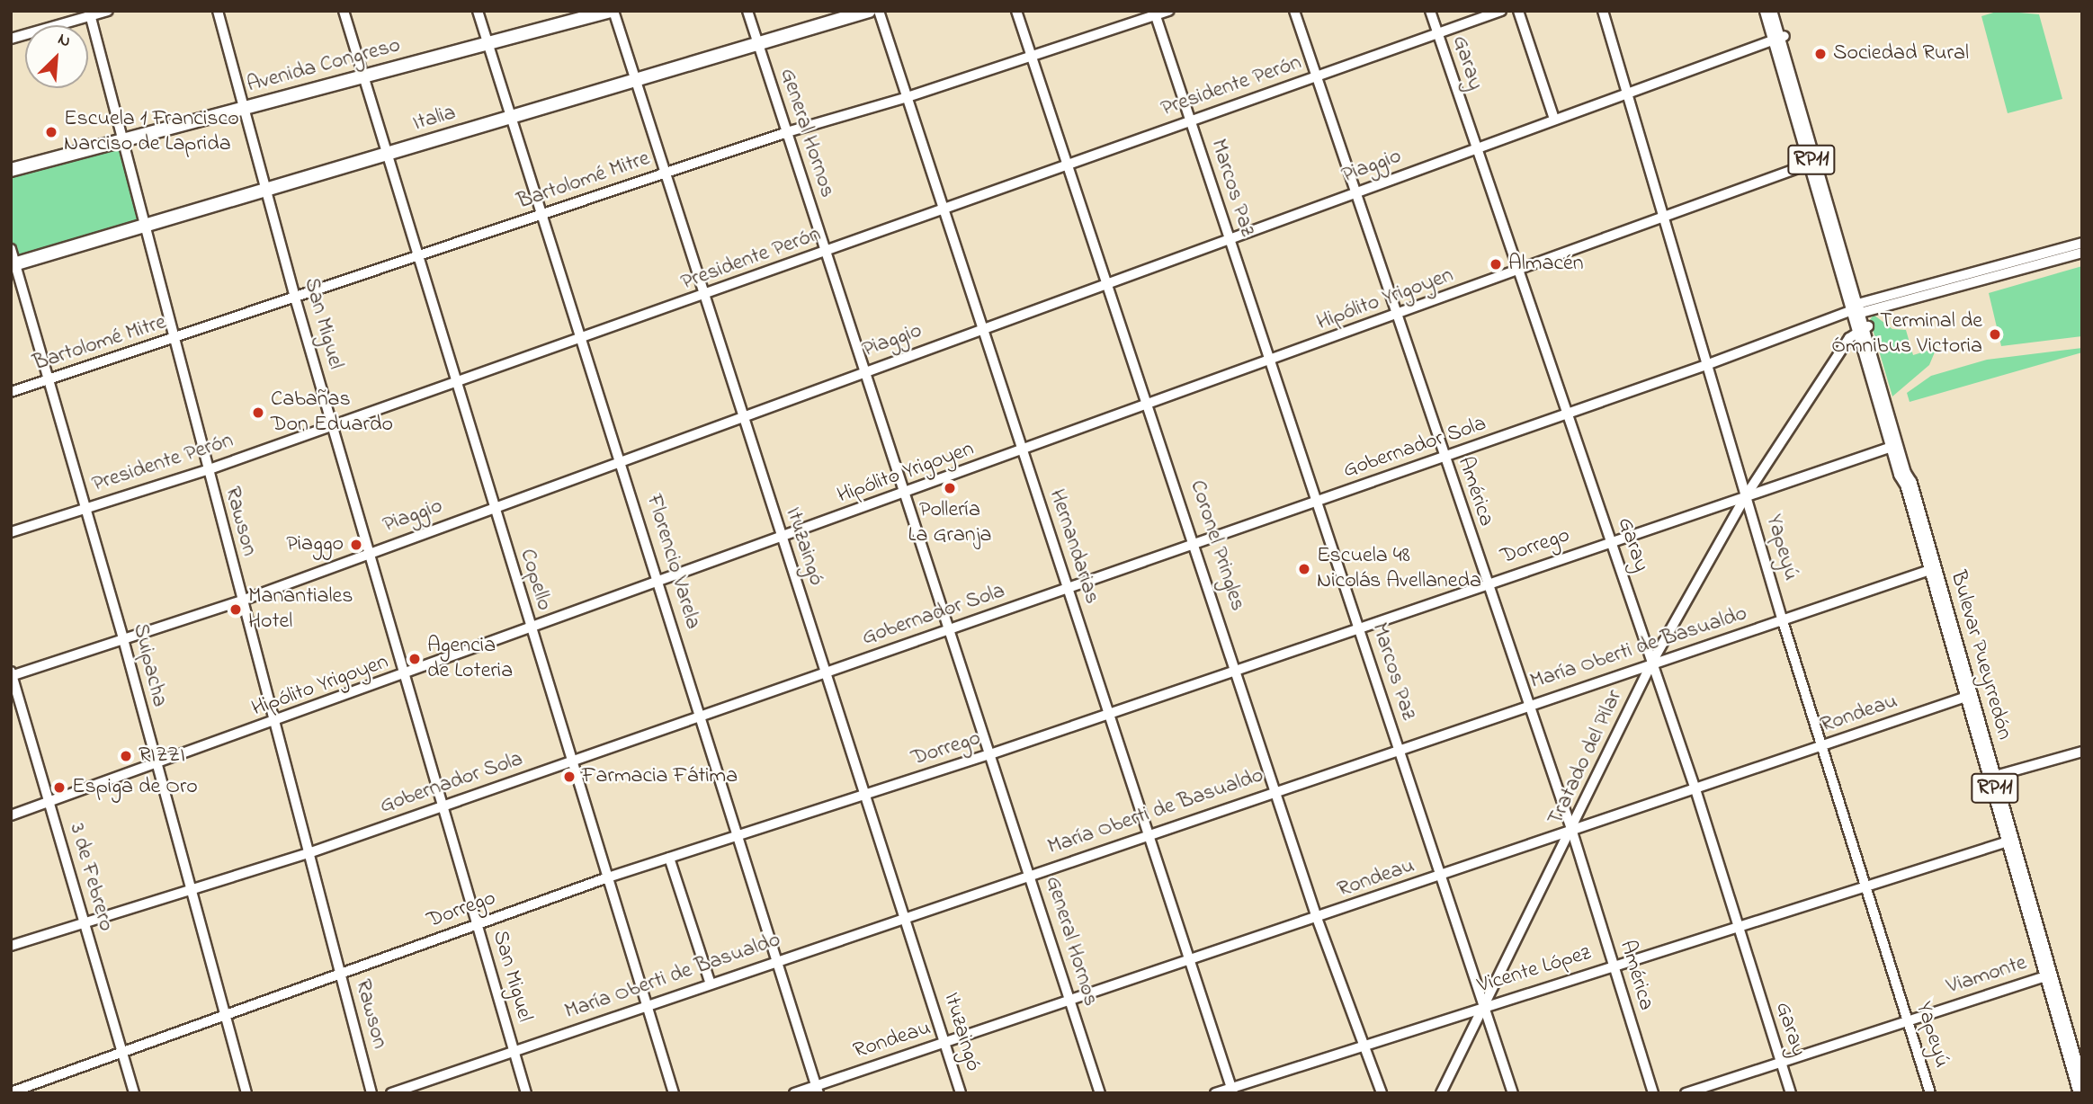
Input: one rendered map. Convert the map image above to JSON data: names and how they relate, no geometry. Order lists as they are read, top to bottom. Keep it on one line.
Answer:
{"streets":{"main road":["RP11","Bulevar Pueyrredón"],"street":["Garay","Avenida Congreso","Presidente Perón","Italia","General Hornos","Piaggio","Bartolomé Mitre","Marcos Paz","Hipólito Yrigoyen","San Miguel","Gobernador Sola","América","Rawson","Coronel Pringles","Ituzaingó","Hernandarias","Dorrego","Yapeyú","Florencio Varela","Copello","María Oberti de Basualdo","Suipacha","Rondeau","Tratado del Pilar","3 de Febrero","Vicente López","Viamonte"]},"crossings":[["Garay","Presidente Perón"],["Garay","Piaggio"],["Garay","Hipólito Yrigoyen"],["Garay","Gobernador Sola"],["Garay","Dorrego"],["Garay","María Oberti de Basualdo"],["Garay","Rondeau"],["Garay","Tratado del Pilar"],["Garay","Vicente López"],["Garay","Viamonte"],["Avenida Congreso","San Miguel"],["Avenida Congreso","Rawson"],["Avenida Congreso","Ituzaingó"],["Avenida Congreso","Florencio Varela"],["Avenida Congreso","Copello"],["Presidente Perón","General Hornos"],["Presidente Perón","Marcos Paz"],["Presidente Perón","San Miguel"],["Presidente Perón","América"],["Presidente Perón","Rawson"],["Presidente Perón","Coronel Pringles"],["Presidente Perón","Ituzaingó"],["Presidente Perón","Hernandarias"],["Presidente Perón","Florencio Varela"],["Presidente Perón","Copello"],["Presidente Perón","Suipacha"],["Italia","General Hornos"],["Italia","San Miguel"],["Italia","Rawson"],["Italia","Ituzaingó"],["Italia","Florencio Varela"],["Italia","Copello"],["Italia","Suipacha"],["General Hornos","Piaggio"],["General Hornos","Bartolomé Mitre"],["General Hornos","Hipólito Yrigoyen"],["General Hornos","Gobernador Sola"],["General Hornos","Dorrego"],["General Hornos","María Oberti de Basualdo"],["General Hornos","Rondeau"],["Piaggio","Marcos Paz"],["Piaggio","San Miguel"],["Piaggio","América"],["Piaggio","Rawson"],["Piaggio","Coronel Pringles"],["Piaggio","Ituzaingó"],["Piaggio","Hernandarias"],["Piaggio","Yapeyú"],["Piaggio","Florencio Varela"],["Piaggio","Copello"],["Piaggio","Bulevar Pueyrredón"],["Piaggio","Suipacha"],["Piaggio","3 de Febrero"],["Bartolomé Mitre","Marcos Paz"],["Bartolomé Mitre","San Miguel"],["Bartolomé Mitre","Rawson"],["Bartolomé Mitre","Coronel Pringles"],["Bartolomé Mitre","Ituzaingó"],["Bartolomé Mitre","Hernandarias"],["Bartolomé Mitre","Florencio Varela"],["Bartolomé Mitre","Copello"],["Bartolomé Mitre","Suipacha"],["Marcos Paz","Hipólito Yrigoyen"],["Marcos Paz","Gobernador Sola"],["Marcos Paz","Dorrego"],["Marcos Paz","María Oberti de Basualdo"],["Marcos Paz","Rondeau"],["Marcos Paz","Tratado del Pilar"],["Marcos Paz","Vicente López"],["Hipólito Yrigoyen","San Miguel"],["Hipólito Yrigoyen","América"],["Hipólito Yrigoyen","Rawson"],["Hipólito Yrigoyen","Coronel Pringles"],["Hipólito Yrigoyen","Ituzaingó"],["Hipólito Yrigoyen","Hernandarias"],["Hipólito Yrigoyen","Yapeyú"],["Hipólito Yrigoyen","Florencio Varela"],["Hipólito Yrigoyen","Copello"],["Hipólito Yrigoyen","Bulevar Pueyrredón"],["Hipólito Yrigoyen","Suipacha"],["Hipólito Yrigoyen","3 de Febrero"],["San Miguel","Gobernador Sola"],["San Miguel","Dorrego"],["San Miguel","María Oberti de Basualdo"],["Gobernador Sola","América"],["Gobernador Sola","Rawson"],["Gobernador Sola","Coronel Pringles"],["Gobernador Sola","Ituzaingó"],["Gobernador Sola","Hernandarias"],["Gobernador Sola","Yapeyú"],["Gobernador Sola","Florencio Varela"],["Gobernador Sola","Copello"],["Gobernador Sola","Bulevar Pueyrredón"],["Gobernador Sola","Suipacha"],["Gobernador Sola","Tratado del Pilar"],["Gobernador Sola","3 de Febrero"],["América","Dorrego"],["América","María Oberti de Basualdo"],["América","Rondeau"],["América","Tratado del Pilar"],["América","Vicente López"],["Rawson","Dorrego"],["Coronel Pringles","Dorrego"],["Coronel Pringles","María Oberti de Basualdo"],["Coronel Pringles","Rondeau"],["Coronel Pringles","Vicente López"],["Ituzaingó","Dorrego"],["Ituzaingó","María Oberti de Basualdo"],["Ituzaingó","Rondeau"],["Hernandarias","Dorrego"],["Hernandarias","María Oberti de Basualdo"],["Hernandarias","Rondeau"],["Hernandarias","Vicente López"],["Dorrego","Yapeyú"],["Dorrego","Florencio Varela"],["Dorrego","Copello"],["Dorrego","Bulevar Pueyrredón"],["Dorrego","Suipacha"],["Dorrego","Tratado del Pilar"],["Dorrego","3 de Febrero"],["Yapeyú","María Oberti de Basualdo"],["Yapeyú","Rondeau"],["Yapeyú","Tratado del Pilar"],["Yapeyú","Vicente López"],["Yapeyú","Viamonte"],["Florencio Varela","María Oberti de Basualdo"],["Florencio Varela","Rondeau"],["Copello","María Oberti de Basualdo"],["María Oberti de Basualdo","Bulevar Pueyrredón"],["María Oberti de Basualdo","Tratado del Pilar"],["Bulevar Pueyrredón","Rondeau"],["Bulevar Pueyrredón","Tratado del Pilar"],["Bulevar Pueyrredón","Vicente López"],["Bulevar Pueyrredón","Viamonte"],["Rondeau","Tratado del Pilar"],["Tratado del Pilar","Vicente López"]],"places":["Sociedad Rural","Escuela 1 Francisco Narciso de Laprida","Almacén","Terminal de Ómnibus Victoria","Cabañas Don Eduardo","Pollería La Granja","Piaggo","Escuela 48 Nicolás Avellaneda","Manantiales Hotel","Agencia de Loteria","RIZZI","Farmacia Fátima","Espiga de Oro"],"north":"top right"}
